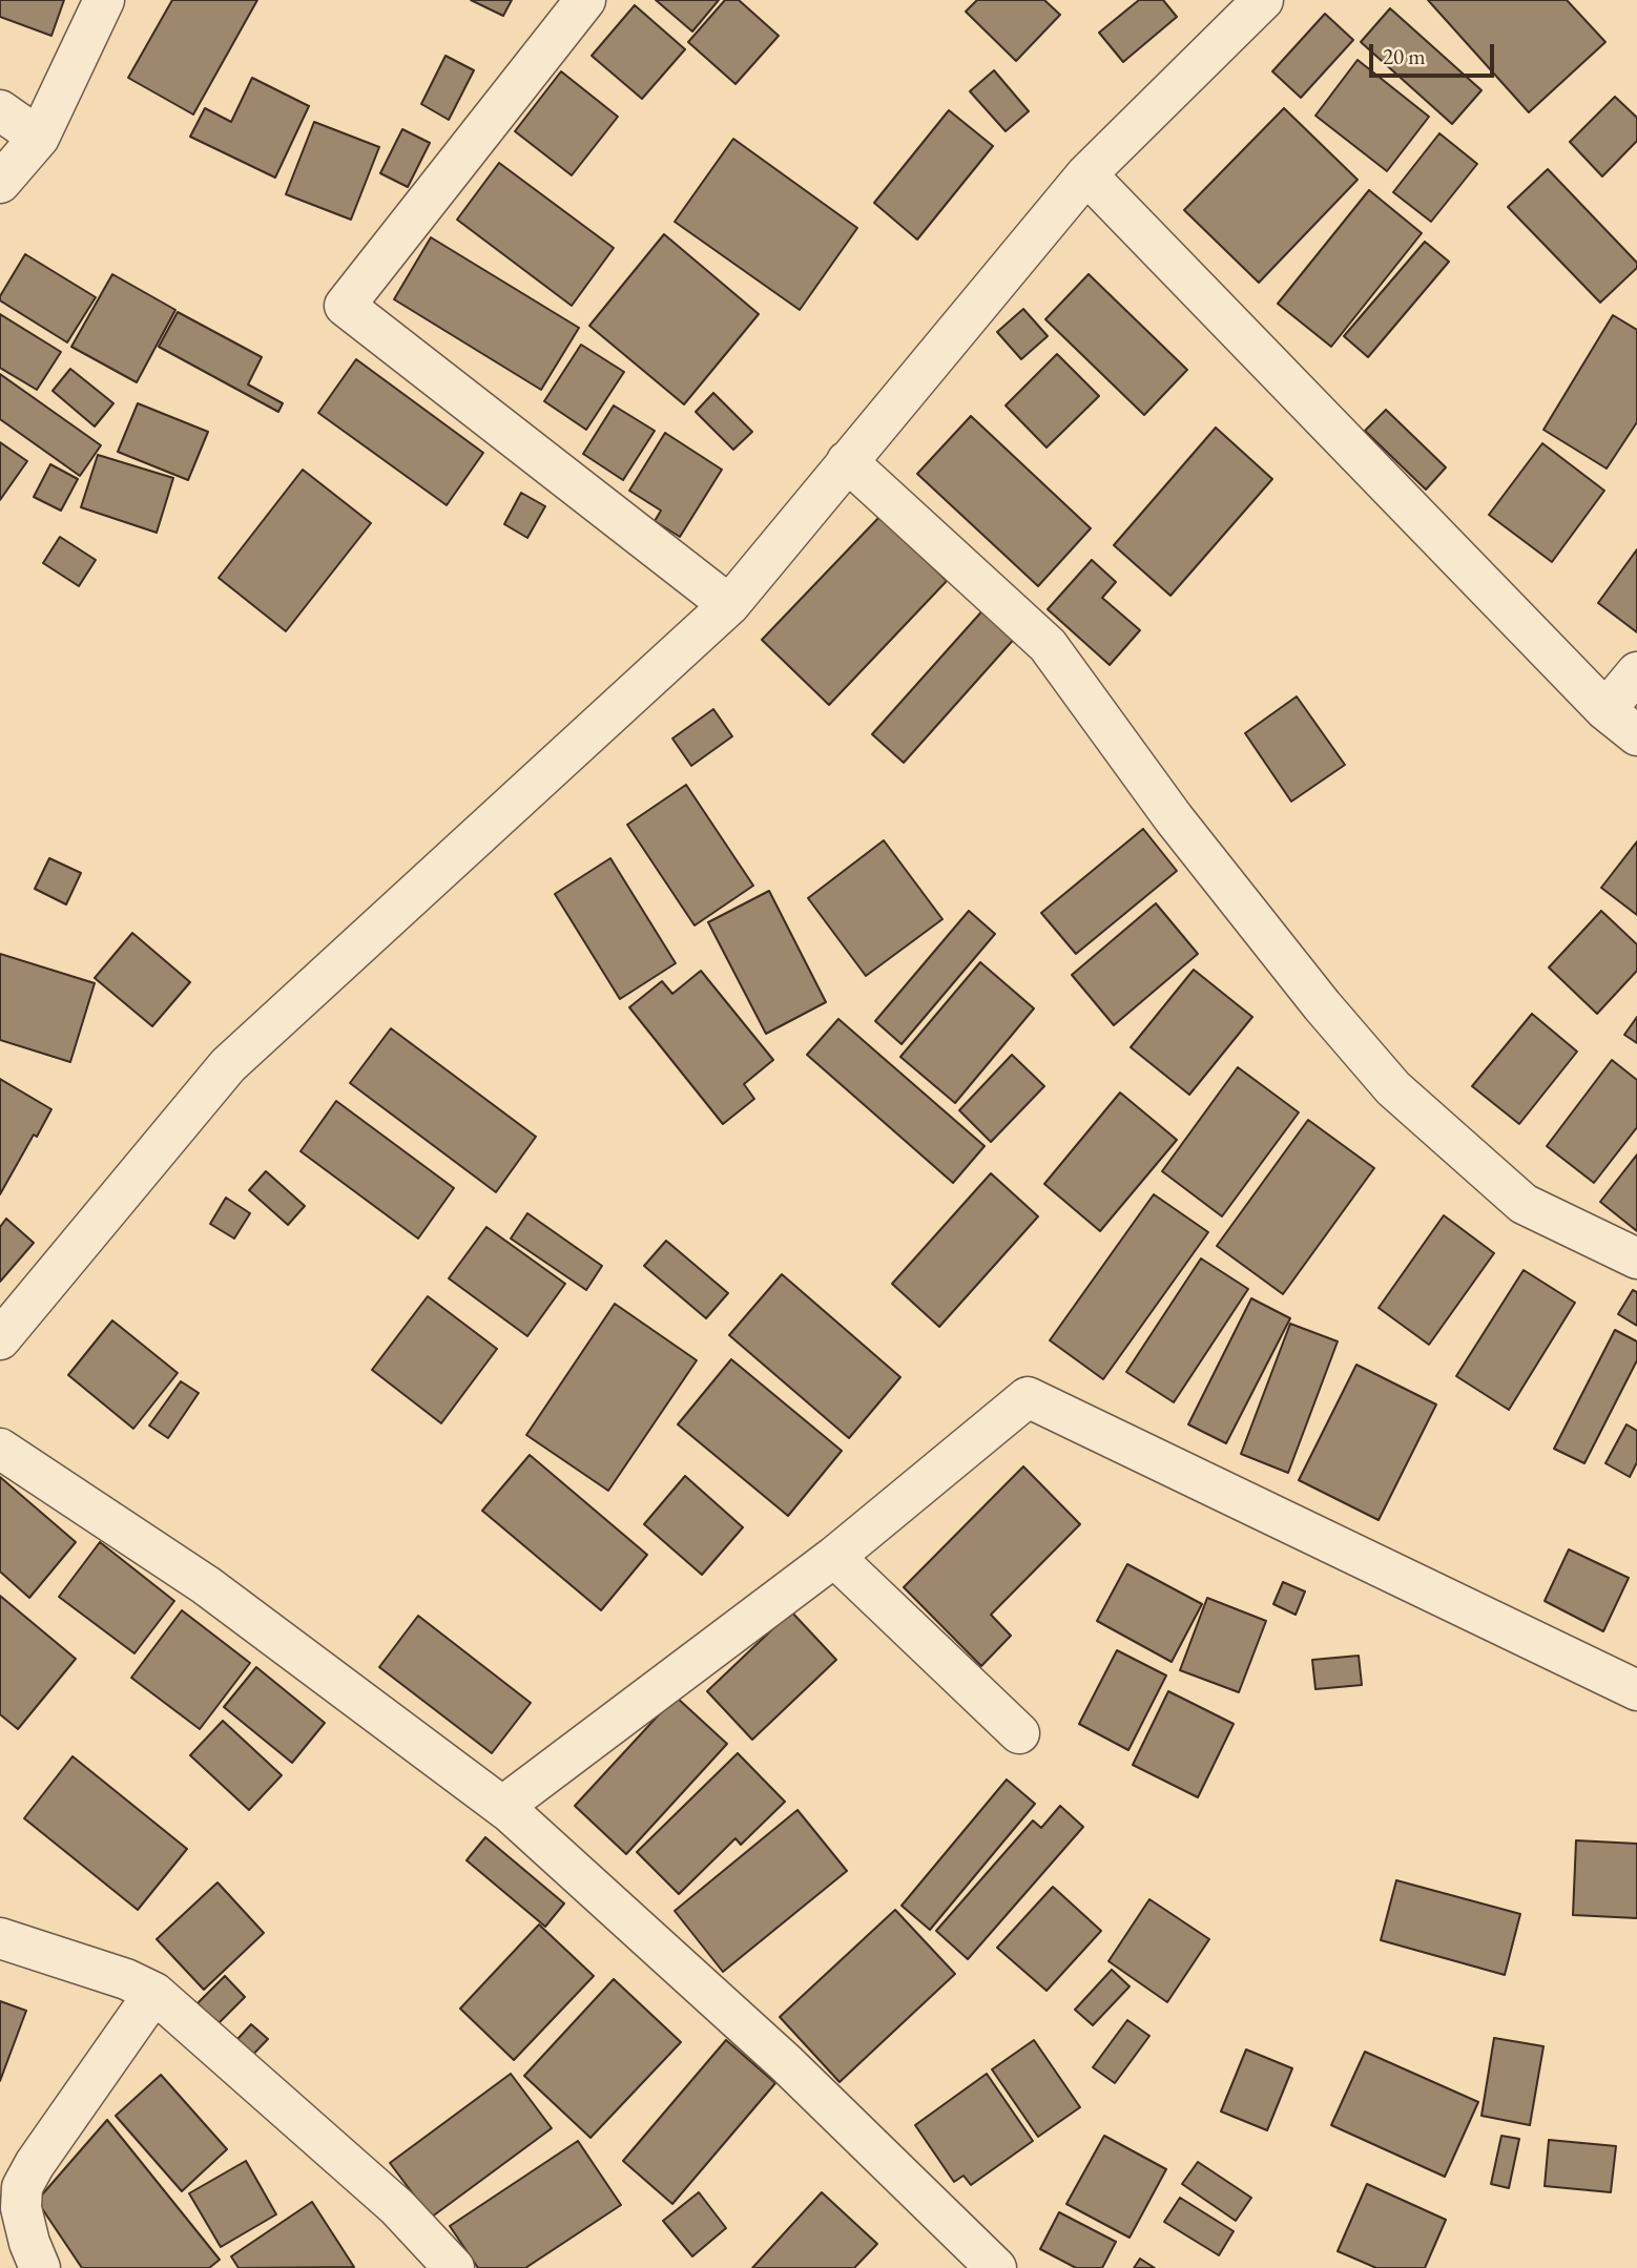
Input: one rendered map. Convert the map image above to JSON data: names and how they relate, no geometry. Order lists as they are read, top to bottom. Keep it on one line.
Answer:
{"scale_bar":"20 m"}
